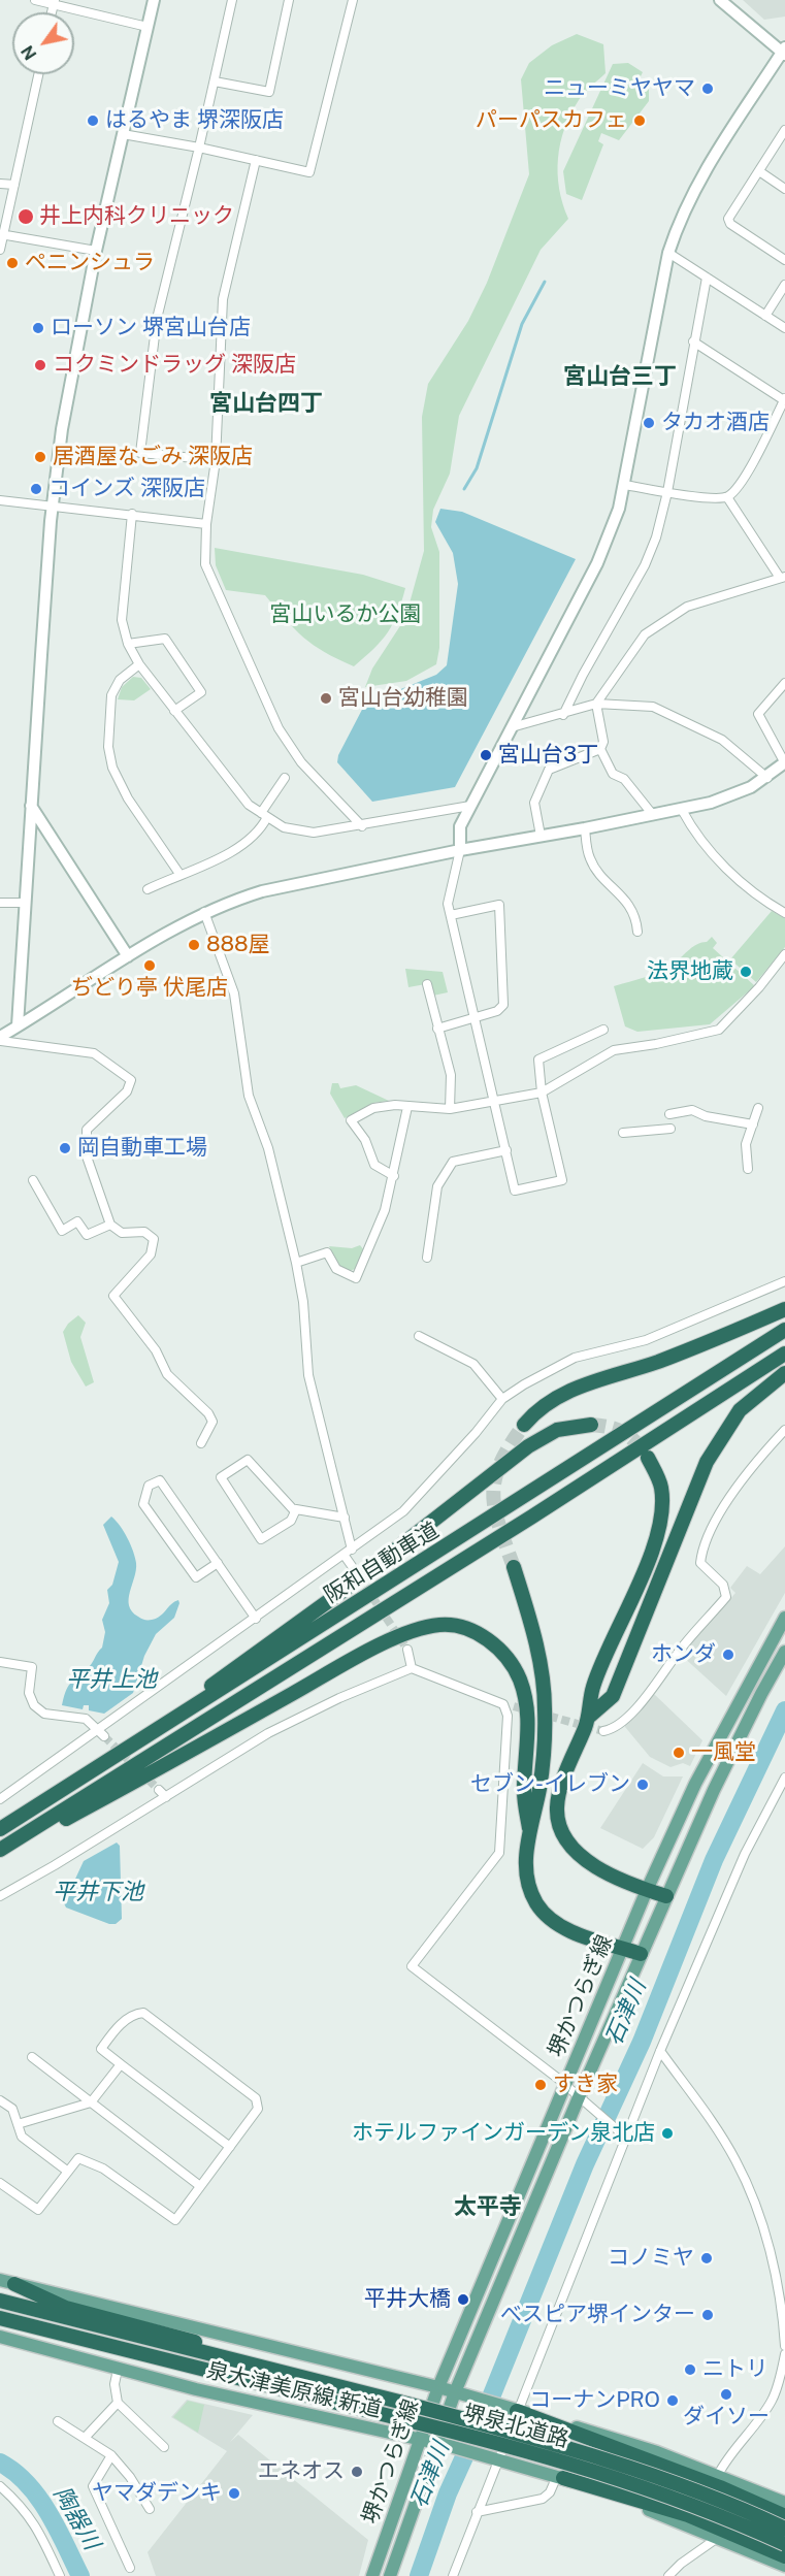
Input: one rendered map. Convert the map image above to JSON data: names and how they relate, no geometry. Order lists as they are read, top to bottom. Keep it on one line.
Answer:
{"streets":{"highway":["阪和自動車道","堺泉北道路"],"main road":["堺かつらぎ線","泉大津美原線 新道"]},"crossings":[["堺かつらぎ線","泉大津美原線 新道"]],"districts":["宮山台三丁","宮山台四丁","太平寺"],"water":["平井上池","平井下池","石津川","陶器川"],"parks":["宮山いるか公園"],"places":["ニューミヤヤマ","はるやま 堺深阪店","パーパスカフェ","井上内科クリニック","ペニンシュラ","ローソン 堺宮山台店","コクミンドラッグ 深阪店","タカオ酒店","居酒屋なごみ 深阪店","コインズ 深阪店","宮山台幼稚園","宮山台3丁","888屋","ぢどり亭 伏尾店","法界地蔵","岡自動車工場","ホンダ","一風堂","セブン-イレブン","すき家","ホテルファインガーデン泉北店","コノミヤ","平井大橋","べスピア堺インター","ニトリ","ダイソー","コーナンPRO","エネオス","ヤマダデンキ"],"north":"bottom left"}
